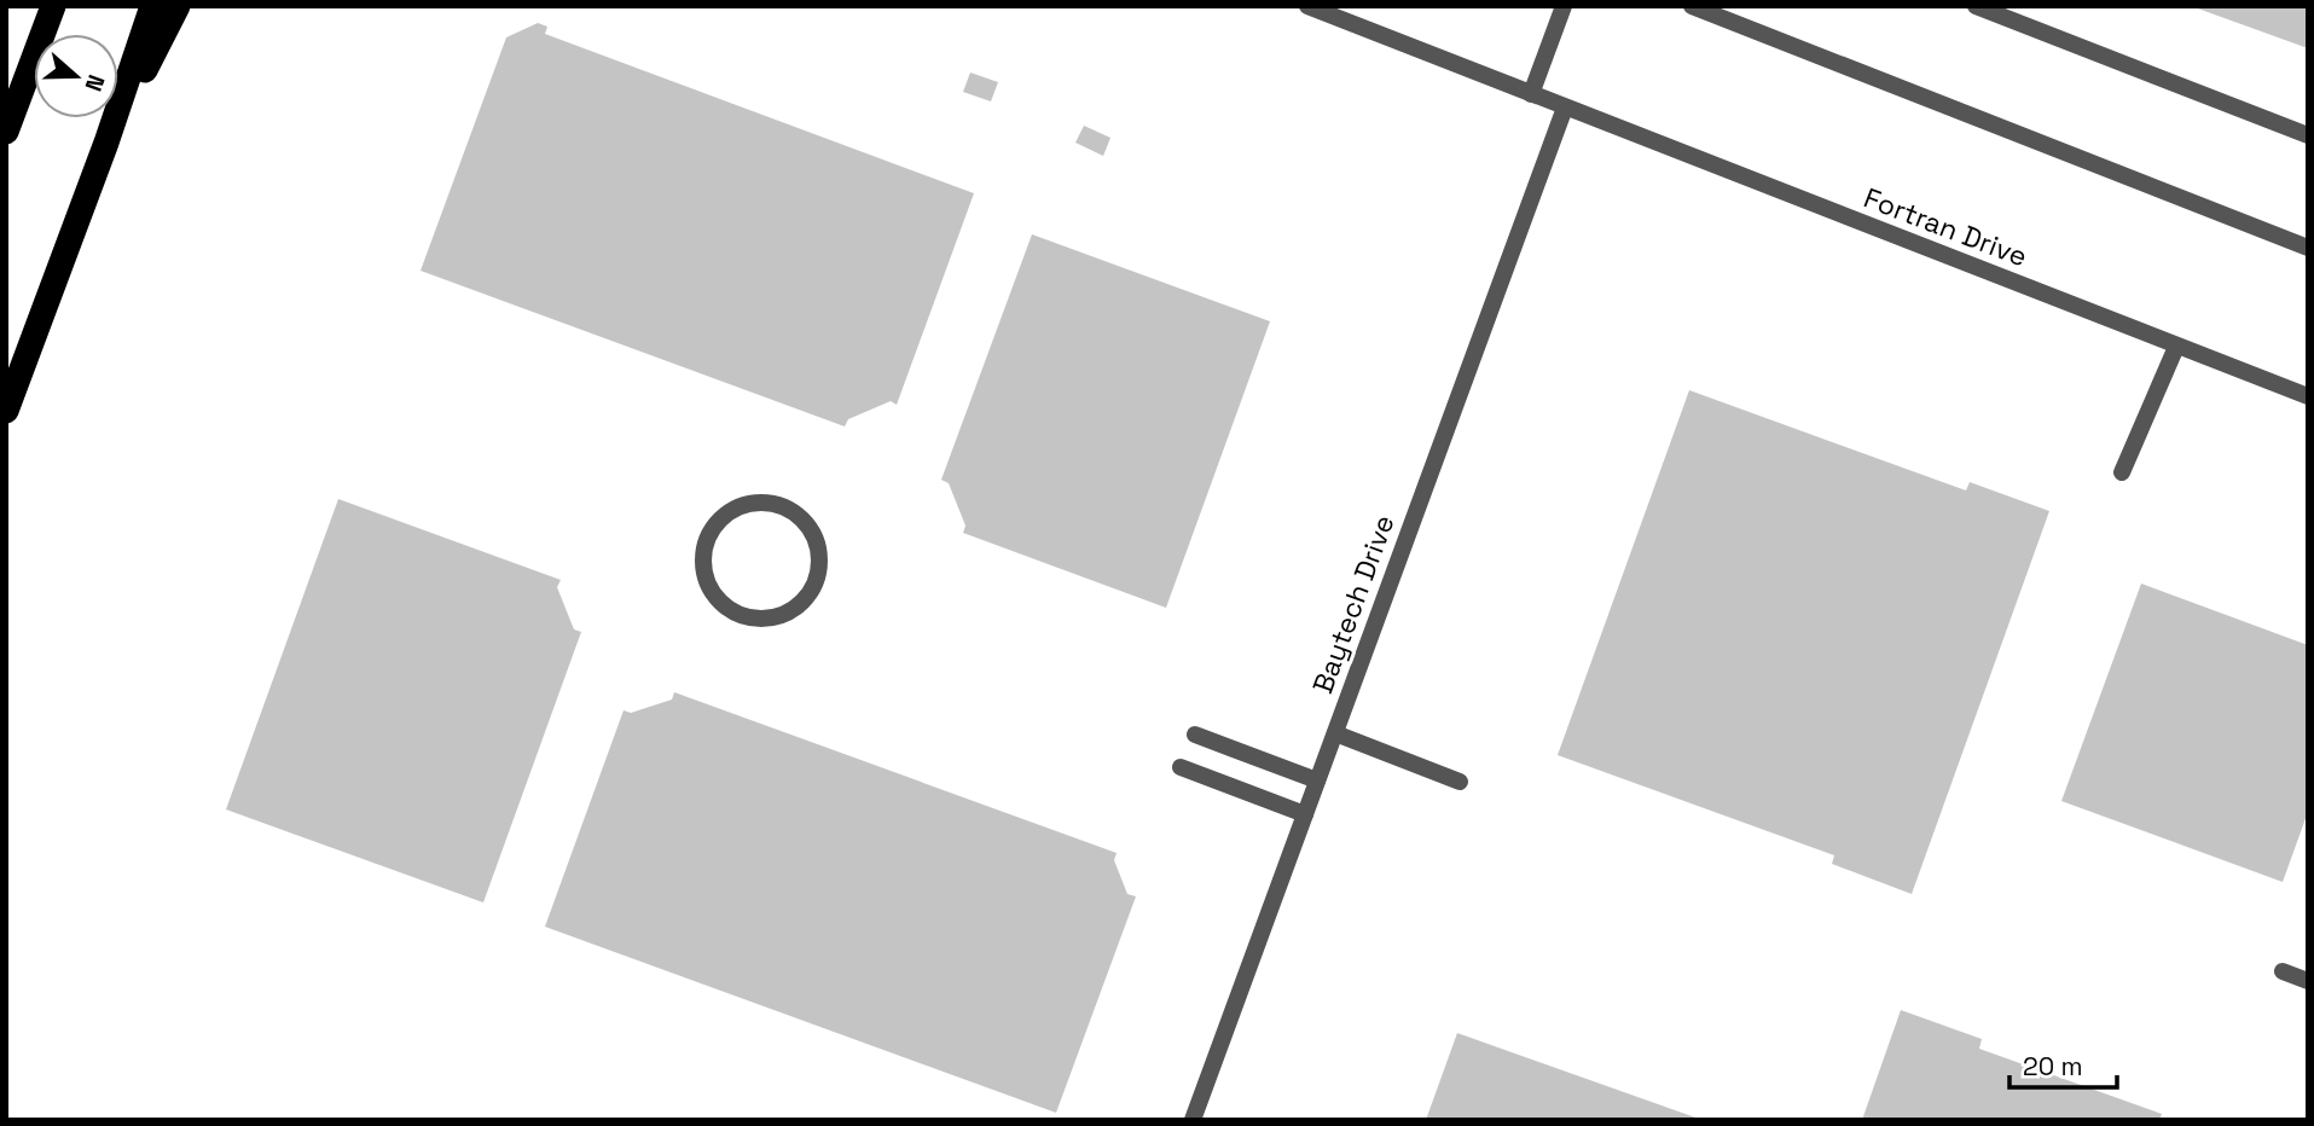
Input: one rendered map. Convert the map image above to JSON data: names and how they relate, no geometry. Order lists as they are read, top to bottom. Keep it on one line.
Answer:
{"streets":{"street":["Fortran Drive","Baytech Drive"]},"crossings":[["Fortran Drive","Baytech Drive"]],"scale_bar":"20 m","north":"right"}
